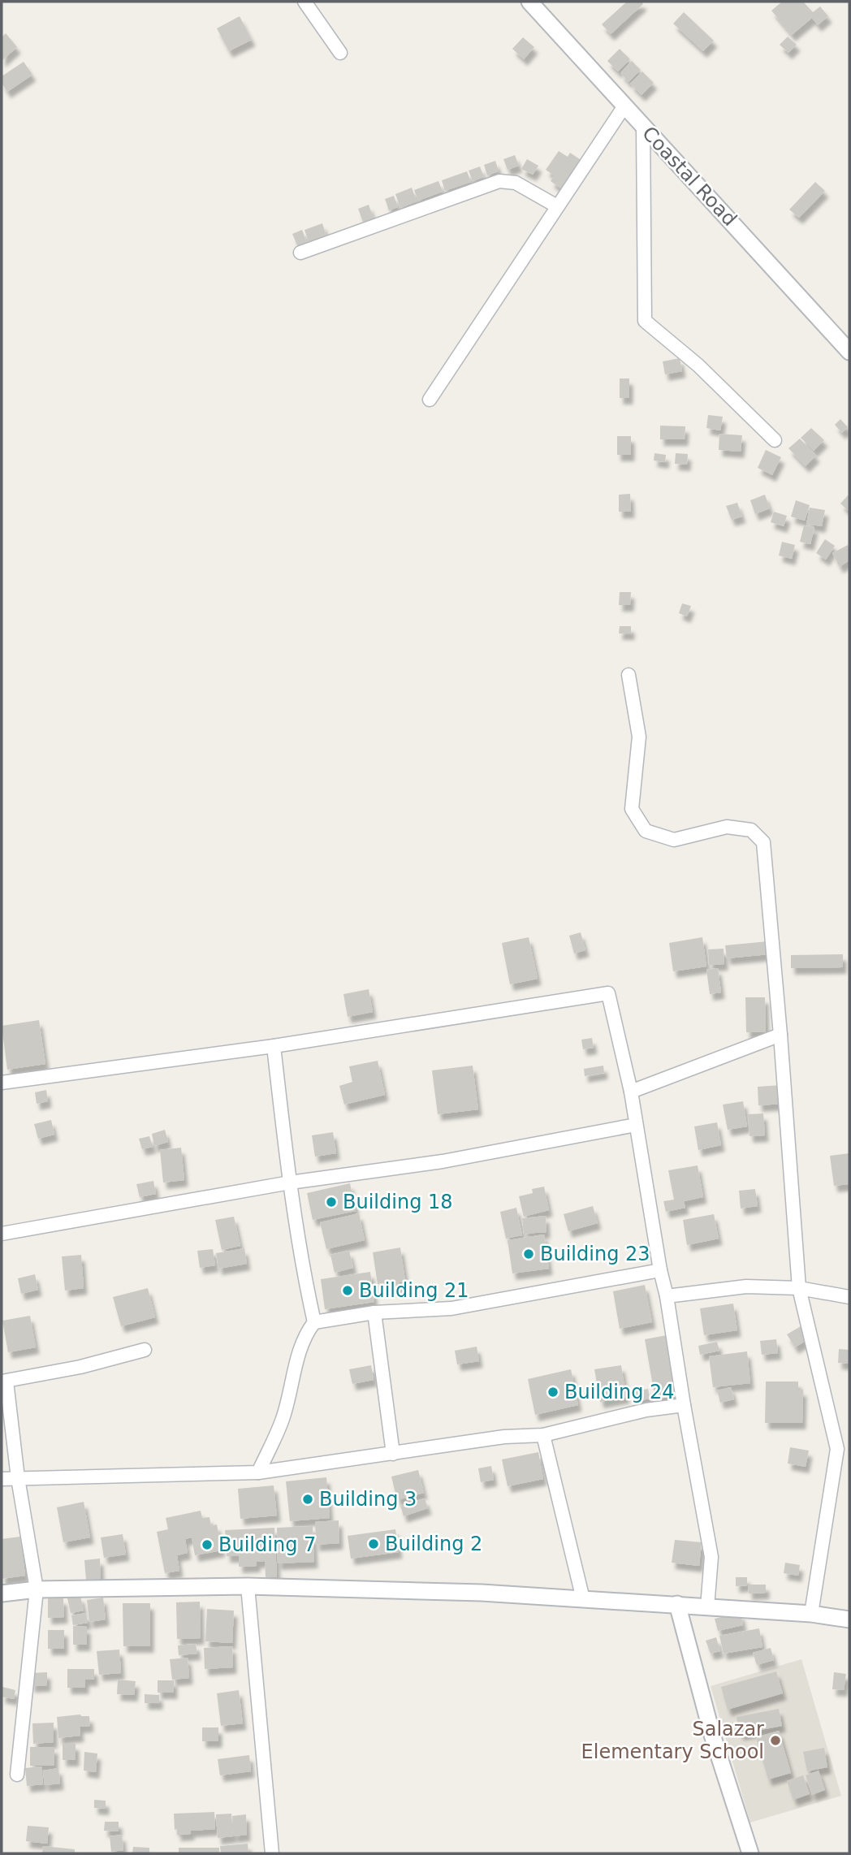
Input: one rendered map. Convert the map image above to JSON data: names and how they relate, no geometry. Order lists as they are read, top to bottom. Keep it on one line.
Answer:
{"streets":{"street":["Coastal Road"]},"places":["Building 18","Building 23","Building 21","Building 24","Building 3","Building 2","Building 7","Salazar Elementary School"]}
